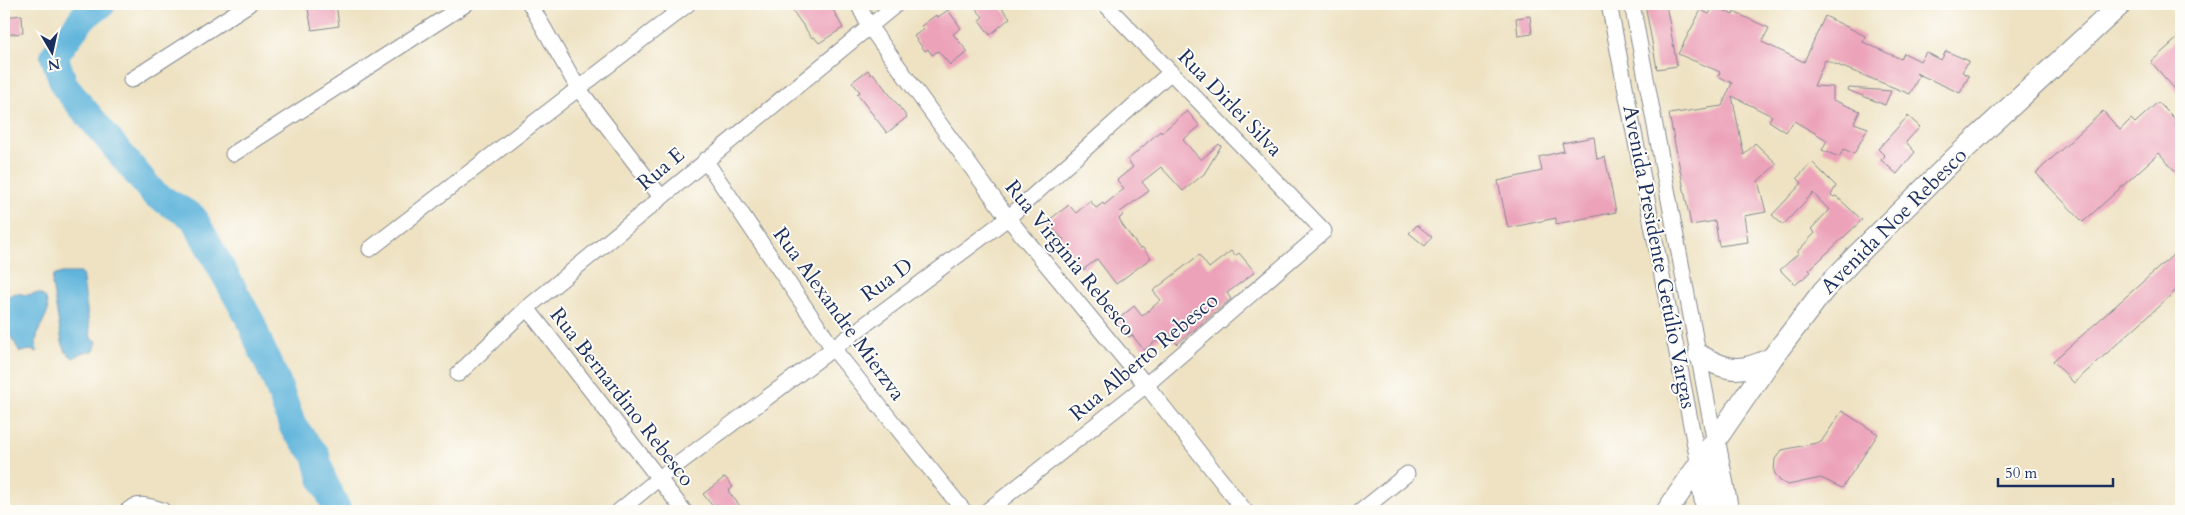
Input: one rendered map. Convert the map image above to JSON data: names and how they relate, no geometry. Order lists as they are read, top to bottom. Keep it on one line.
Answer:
{"streets":{"main road":["Avenida Noe Rebesco","Avenida Presidente Getúlio Vargas"],"street":["Rua Dirlei Silva","Rua E","Rua Virginia Rebesco","Rua D","Rua Alexandre Mierzva","Rua Alberto Rebesco","Rua Bernardino Rebesco"]},"crossings":[["Rua Dirlei Silva","Rua D"],["Rua Dirlei Silva","Rua Alberto Rebesco"],["Rua E","Rua Virginia Rebesco"],["Rua E","Rua Alexandre Mierzva"],["Rua E","Rua Bernardino Rebesco"],["Avenida Noe Rebesco","Avenida Presidente Getúlio Vargas"],["Rua Virginia Rebesco","Rua D"],["Rua Virginia Rebesco","Rua Alberto Rebesco"],["Rua D","Rua Alexandre Mierzva"],["Rua D","Rua Bernardino Rebesco"]],"scale_bar":"50 m","north":"bottom"}
